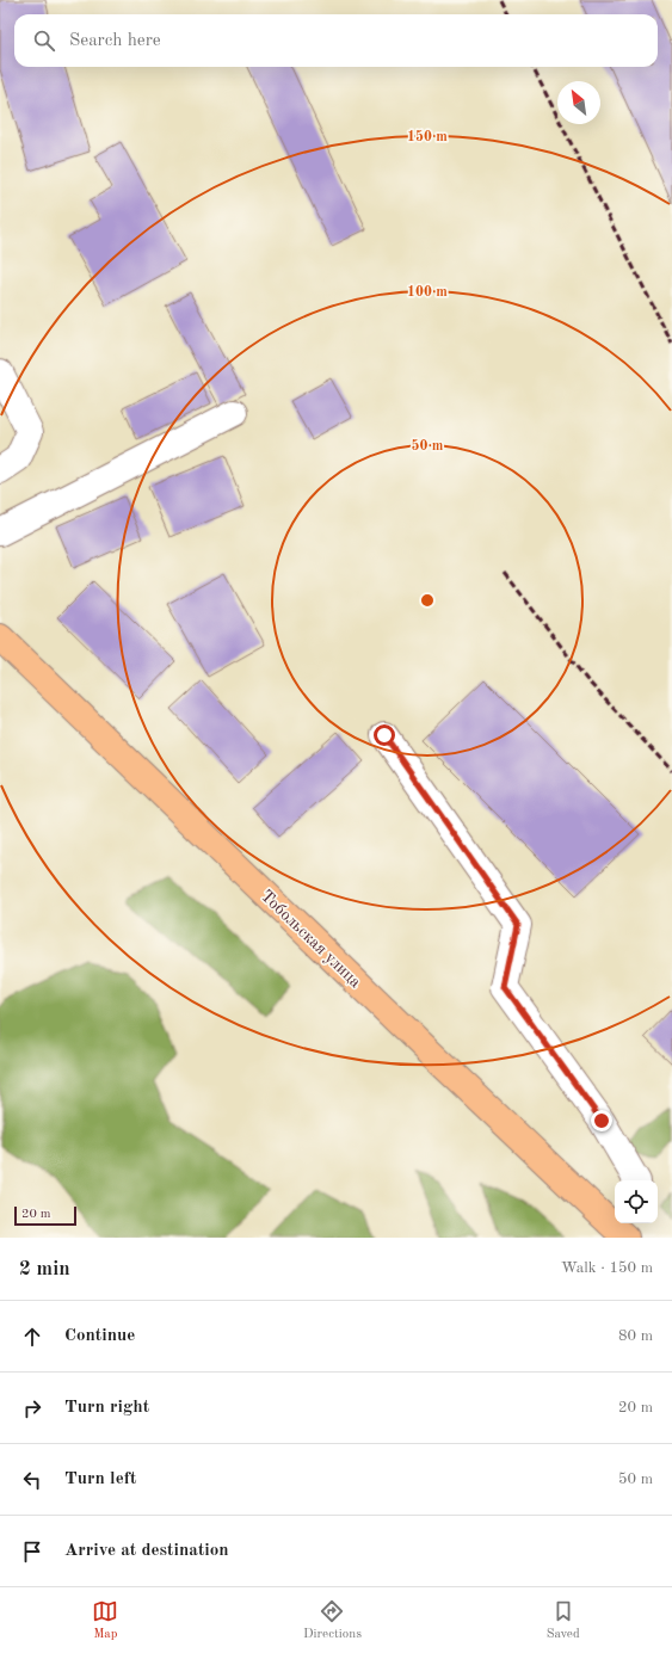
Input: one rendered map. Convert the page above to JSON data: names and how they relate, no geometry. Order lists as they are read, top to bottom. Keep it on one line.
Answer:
{"streets":{"main road":["Тобольская улица"]},"scale_bar":"20 m","north":"top left","page":{"search":"Search here","scale":"20 m","heading":["2 min","Walk · 150 m"],"list":[["Continue","80 m"],["Turn right","20 m"],["Turn left","50 m"],"Arrive at destination"],"nav":["Map","Directions","Saved"]},"rings":["150 m","100 m","50 m"]}
